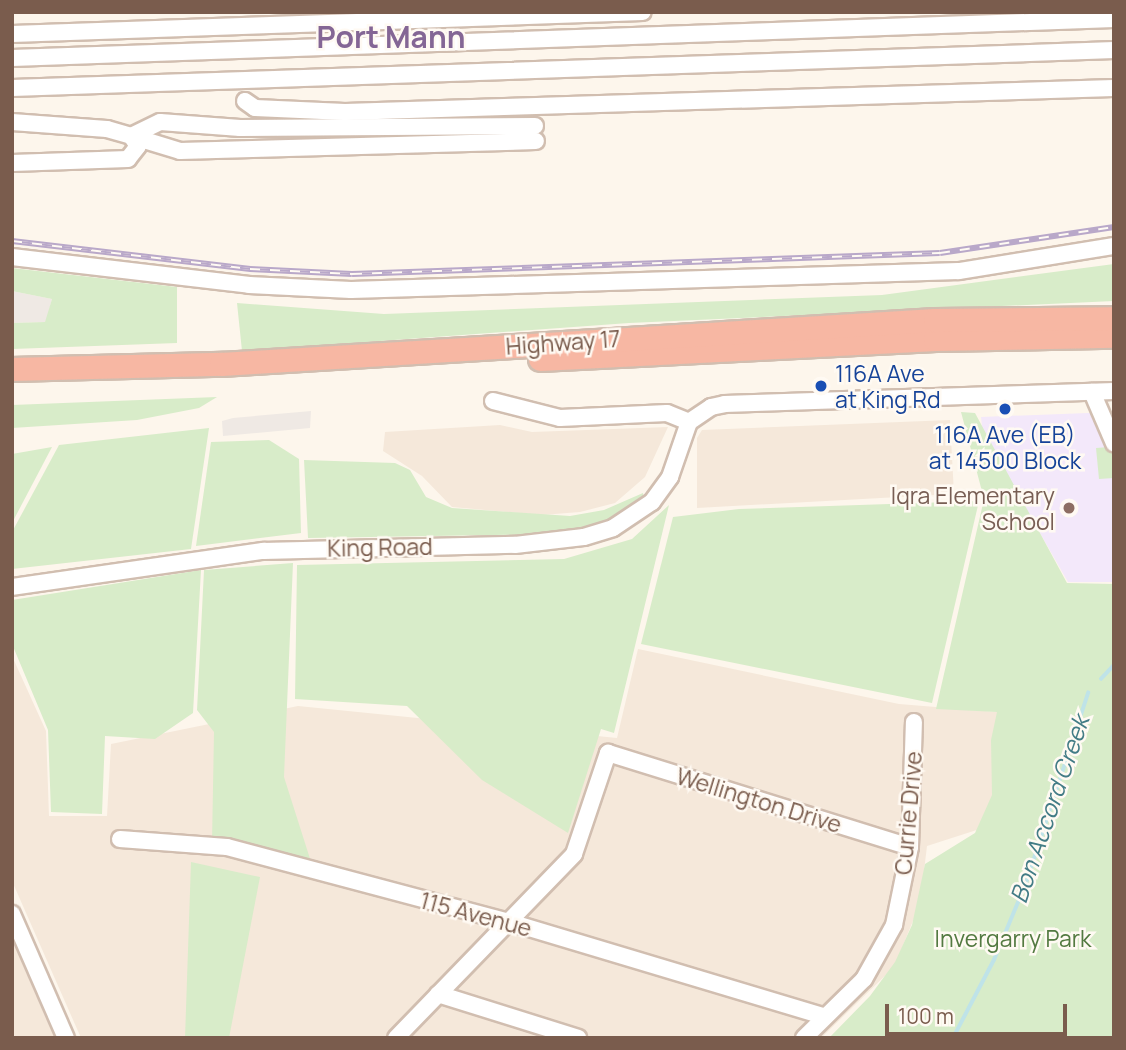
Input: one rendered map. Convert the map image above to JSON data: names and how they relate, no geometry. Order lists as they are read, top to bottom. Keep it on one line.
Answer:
{"streets":{"highway":["Highway 17"],"street":["King Road","Wellington Drive","Currie Drive","115 Avenue"]},"crossings":[["Wellington Drive","Currie Drive"],["Wellington Drive","115 Avenue"],["Currie Drive","115 Avenue"]],"districts":["Port Mann"],"water":["Bon Accord Creek"],"parks":["Invergarry Park"],"places":["116A Ave at King Rd","116A Ave (EB) at 14500 Block","Iqra Elementary School"],"scale_bar":"100 m"}
